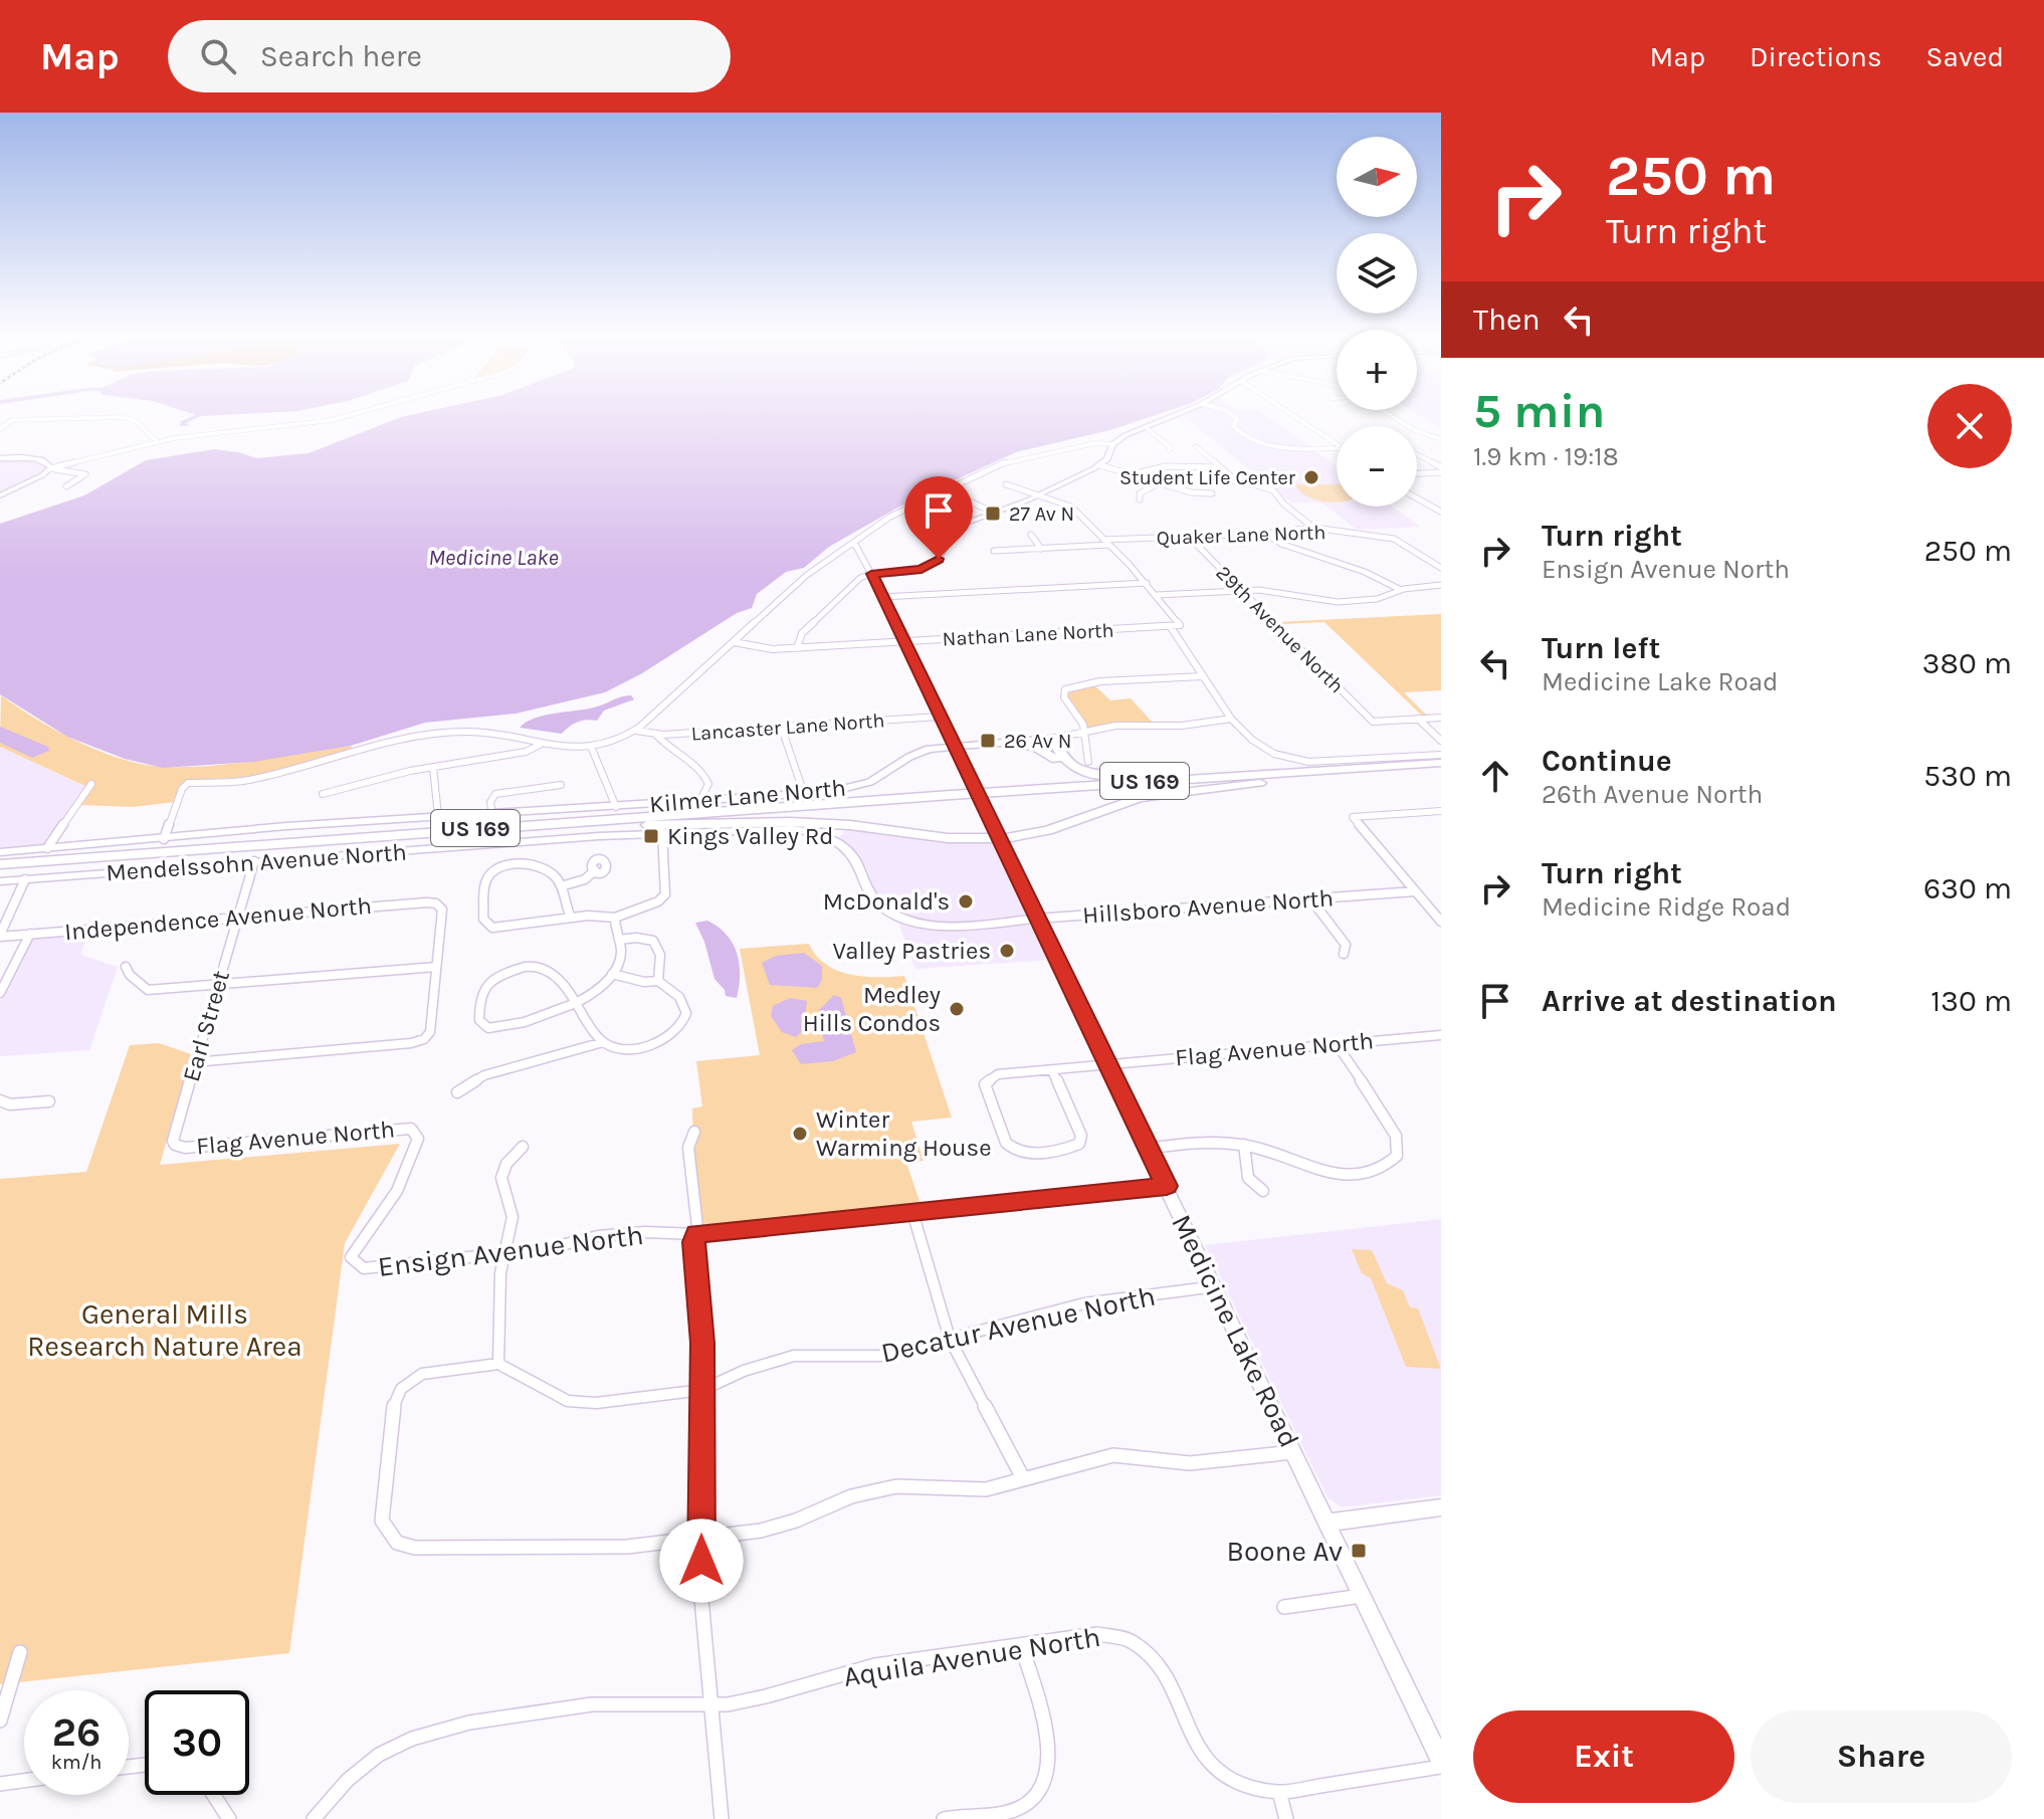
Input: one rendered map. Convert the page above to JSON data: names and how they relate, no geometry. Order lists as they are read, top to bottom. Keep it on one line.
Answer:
{"streets":{"highway":["US 169"],"street":["Quaker Lane North","29th Avenue North","Nathan Lane North","Lancaster Lane North","Kilmer Lane North","Mendelssohn Avenue North","Hillsboro Avenue North","Independence Avenue North","Earl Street","Flag Avenue North","Ensign Avenue North","Decatur Avenue North","Medicine Lake Road","Aquila Avenue North"]},"crossings":[["Quaker Lane North","29th Avenue North"],["Nathan Lane North","Medicine Lake Road"],["Lancaster Lane North","Medicine Lake Road"],["Kilmer Lane North","Medicine Lake Road"],["Mendelssohn Avenue North","Hillsboro Avenue North"],["Mendelssohn Avenue North","Earl Street"],["Hillsboro Avenue North","Medicine Lake Road"],["Independence Avenue North","Earl Street"],["Earl Street","Flag Avenue North"],["Flag Avenue North","Ensign Avenue North"],["Flag Avenue North","Medicine Lake Road"],["Ensign Avenue North","Medicine Lake Road"],["Decatur Avenue North","Medicine Lake Road"],["Medicine Lake Road","Aquila Avenue North"]],"water":["Medicine Lake"],"parks":["General Mills Research Nature Area"],"places":{"other":["Student Life Center","McDonald's","Valley Pastries","Medley Hills Condos","Winter Warming House"],"transit":["27 Av N","26 Av N","Kings Valley Rd","Boone Av"]},"north":"right","page":{"header":"Map","search":"Search here","nav":["Map","Directions","Saved"],"turn":["250 m","Turn right"],"map_buttons":["+","−"],"then":"Then","heading":["5 min","1.9 km · 19:18"],"list":[{"name":"Turn right","note":"Ensign Avenue North","value":"250 m"},{"name":"Turn left","note":"Medicine Lake Road","value":"380 m"},{"name":"Continue","note":"26th Avenue North","value":"530 m"},{"name":"Turn right","note":"Medicine Ridge Road","value":"630 m"},{"name":"Arrive at destination","value":"130 m"}],"speed":"26 km/h","limit":"30","buttons":["Exit","Share"]}}
